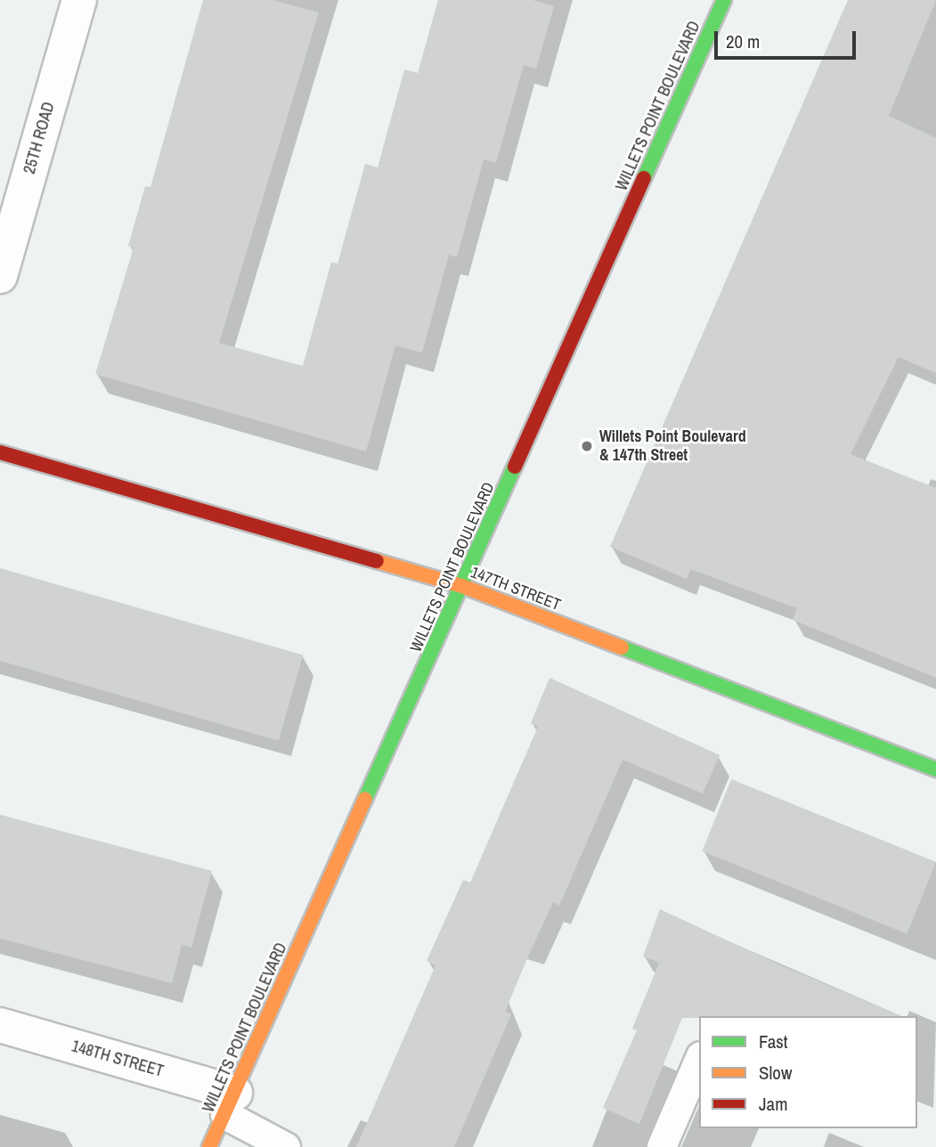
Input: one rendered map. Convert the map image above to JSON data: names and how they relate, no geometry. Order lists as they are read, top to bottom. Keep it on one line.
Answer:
{"streets":{"street":["WILLETS POINT BOULEVARD","25TH ROAD","147TH STREET","148TH STREET"]},"crossings":[["WILLETS POINT BOULEVARD","147TH STREET"],["WILLETS POINT BOULEVARD","148TH STREET"]],"places":["Willets Point Boulevard & 147th Street"],"legend":["Fast","Slow","Jam"],"scale_bar":"20 m"}
